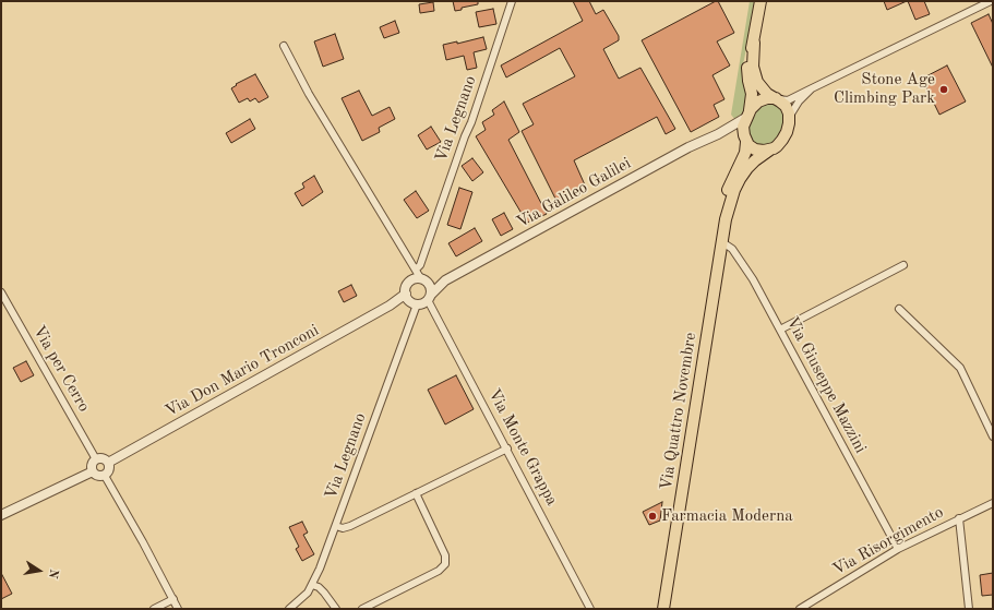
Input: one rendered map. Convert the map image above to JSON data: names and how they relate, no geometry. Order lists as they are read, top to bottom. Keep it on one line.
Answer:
{"streets":{"main road":["Via Quattro Novembre"],"street":["Via Legnano","Via Galileo Galilei","Via per Cerro","Via Don Mario Tronconi","Via Giuseppe Mazzini","Via Monte Grappa","Via Risorgimento"]},"crossings":[["Via Legnano","Via Galileo Galilei"],["Via Legnano","Via Don Mario Tronconi"],["Via Legnano","Via Monte Grappa"],["Via Galileo Galilei","Via Don Mario Tronconi"],["Via Galileo Galilei","Via Quattro Novembre"],["Via Galileo Galilei","Via Monte Grappa"],["Via per Cerro","Via Don Mario Tronconi"],["Via Don Mario Tronconi","Via Monte Grappa"],["Via Giuseppe Mazzini","Via Quattro Novembre"],["Via Giuseppe Mazzini","Via Risorgimento"]],"places":["Stone Age Climbing Park","Farmacia Moderna"],"north":"right"}
